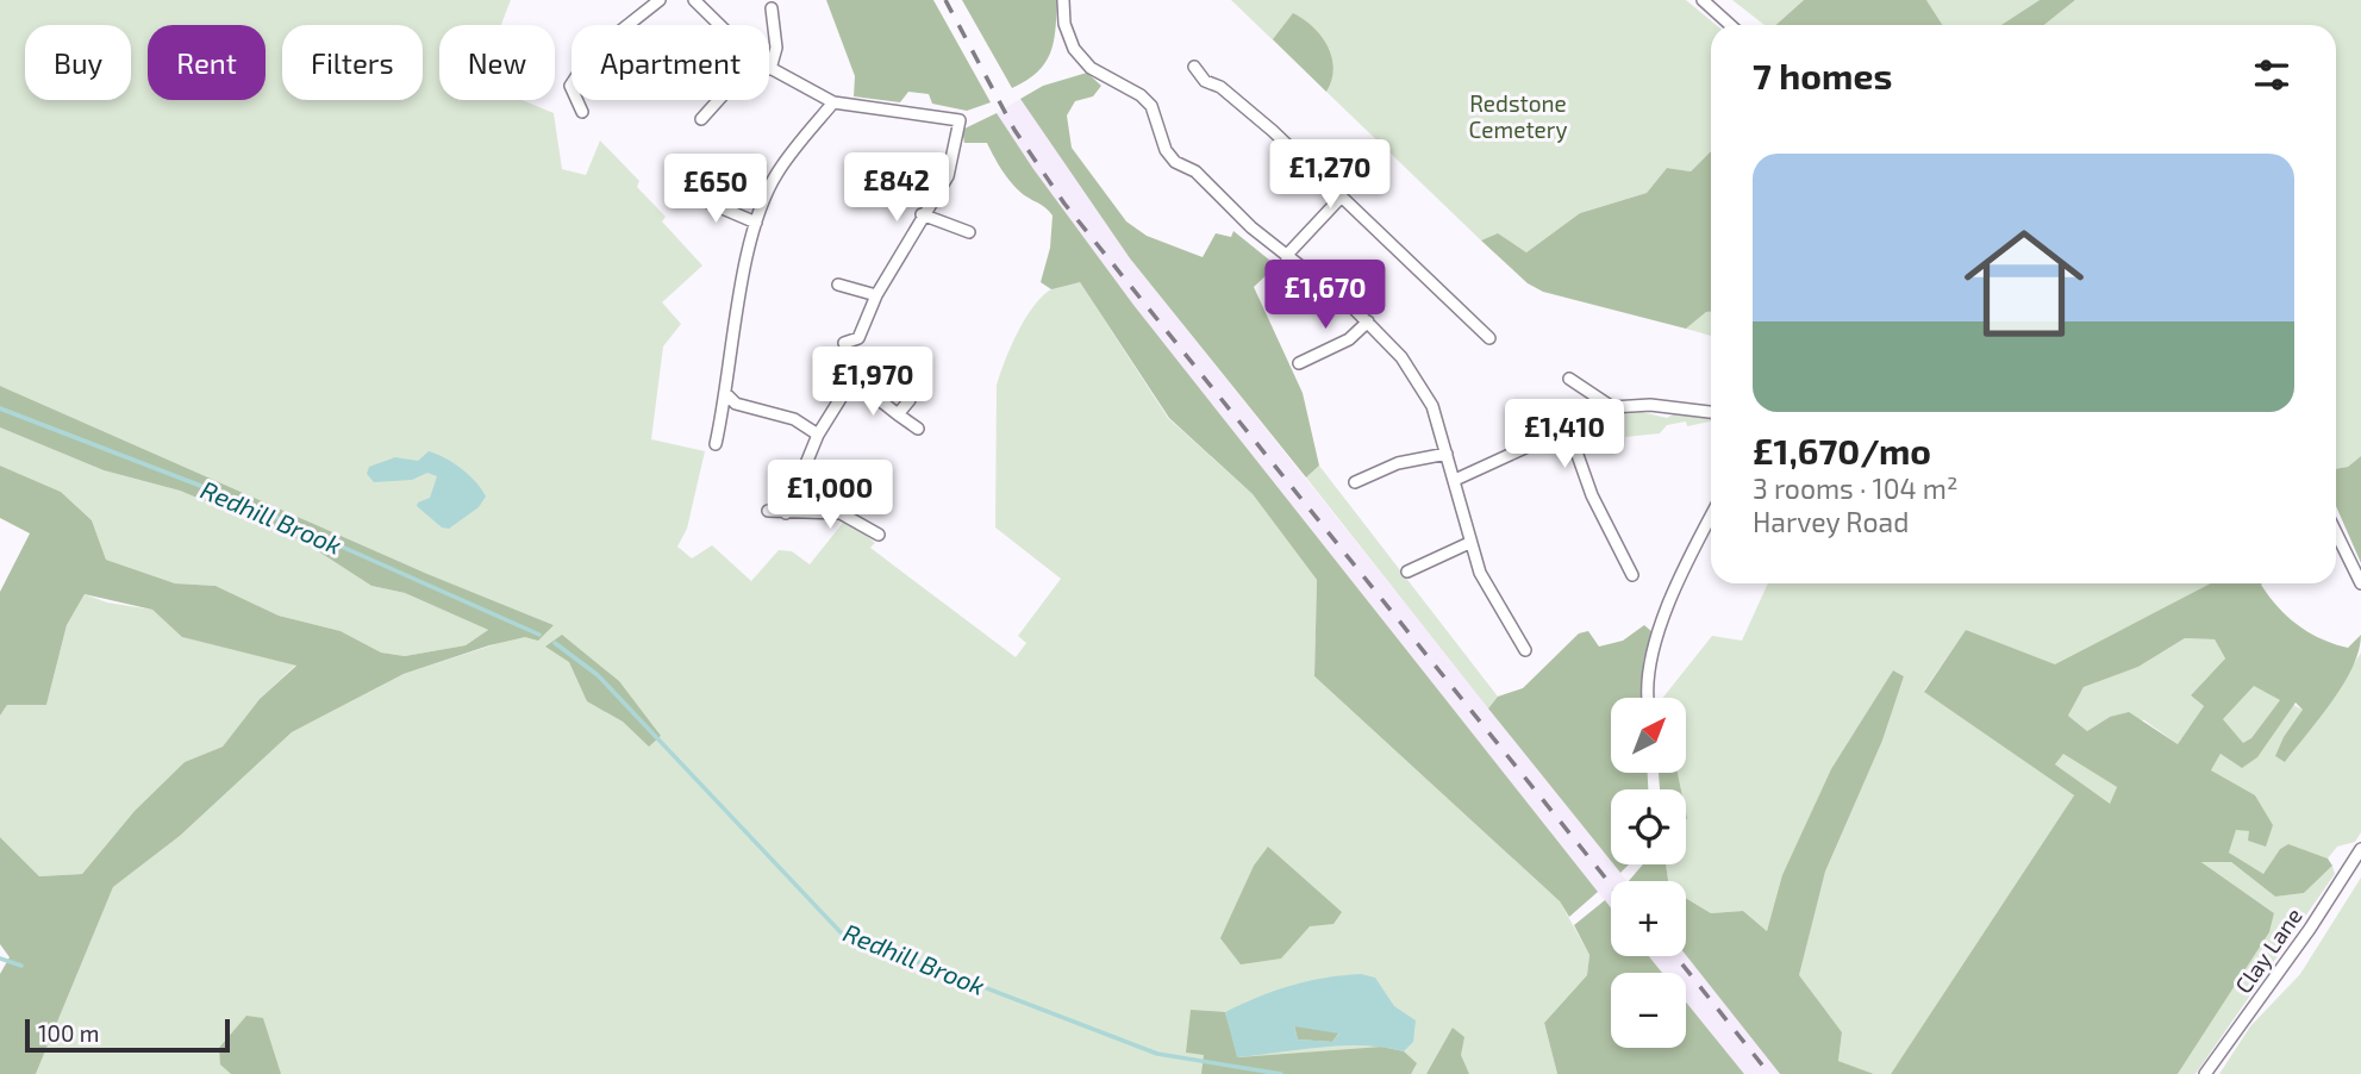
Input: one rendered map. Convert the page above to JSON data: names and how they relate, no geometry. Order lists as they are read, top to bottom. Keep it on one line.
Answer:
{"streets":{"street":["Clay Lane"]},"water":["Redhill Brook"],"parks":["Redstone Cemetery"],"scale_bar":"100 m","north":"top right","page":{"chip":["Buy","Rent","Filters","New","Apartment"],"heading":"7 homes","list":[{"name":"£1,670/mo","note":"3 rooms · 104 m² · Harvey Road"}],"price":["£1,270","£842","£650","£1,670","£1,970","£1,410","£1,000"],"map_buttons":["+","−"],"scale":"100 m"}}
